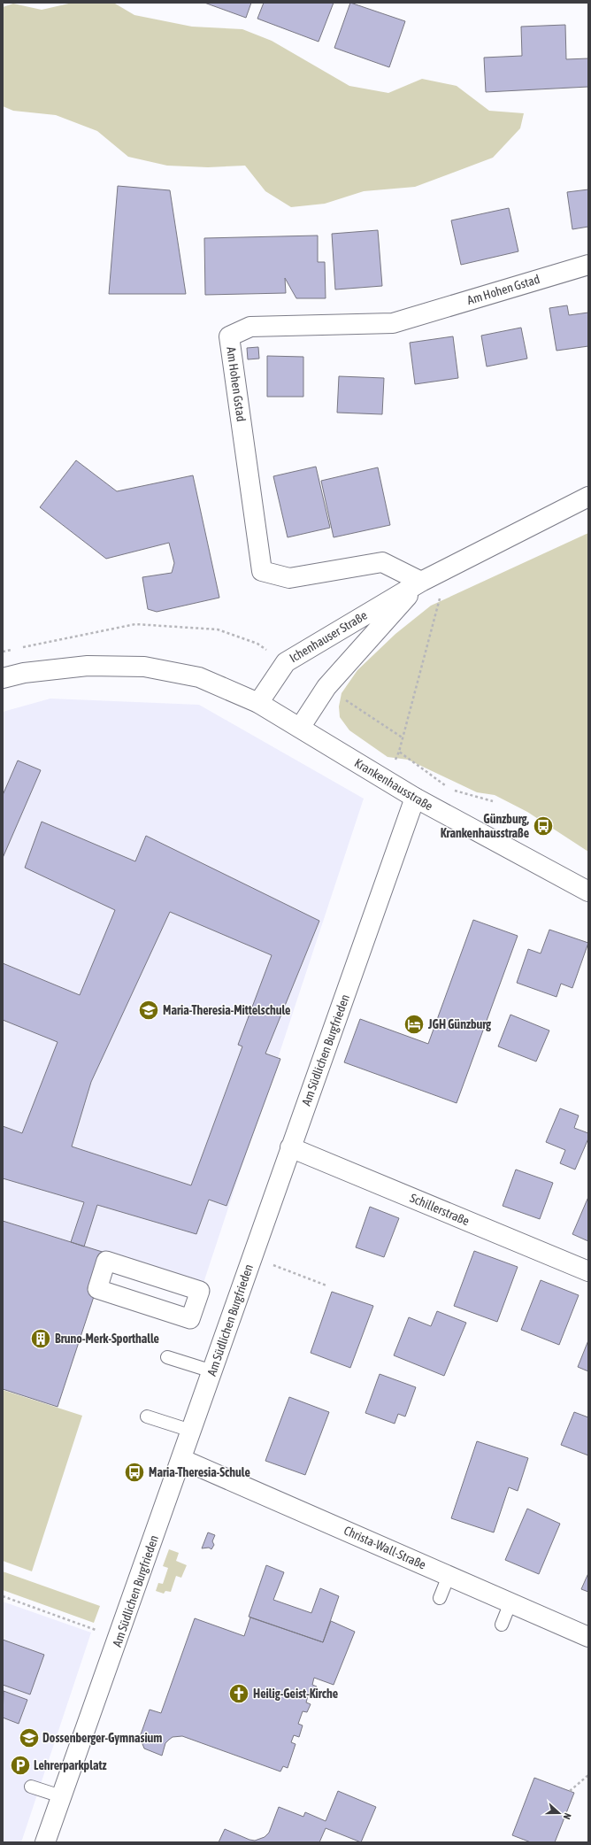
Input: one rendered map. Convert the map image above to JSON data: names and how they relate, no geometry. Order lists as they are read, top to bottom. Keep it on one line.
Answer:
{"streets":{"street":["Am Hohen Gstad","Ichenhauser Straße","Krankenhausstraße","Am Südlichen Burgfrieden","Schillerstraße","Christa-Wall-Straße"]},"crossings":[["Am Hohen Gstad","Ichenhauser Straße"],["Ichenhauser Straße","Krankenhausstraße"],["Krankenhausstraße","Am Südlichen Burgfrieden"],["Am Südlichen Burgfrieden","Schillerstraße"],["Am Südlichen Burgfrieden","Christa-Wall-Straße"]],"places":{"bus stop":["Günzburg, Krankenhausstraße","Maria-Theresia-Schule"],"school or university":["Maria-Theresia-Mittelschule","Dossenberger-Gymnasium"],"hotel":["JGH Günzburg"],"building":["Bruno-Merk-Sporthalle"],"church":["Heilig-Geist-Kirche"],"parking":["Lehrerparkplatz"]},"north":"right"}
